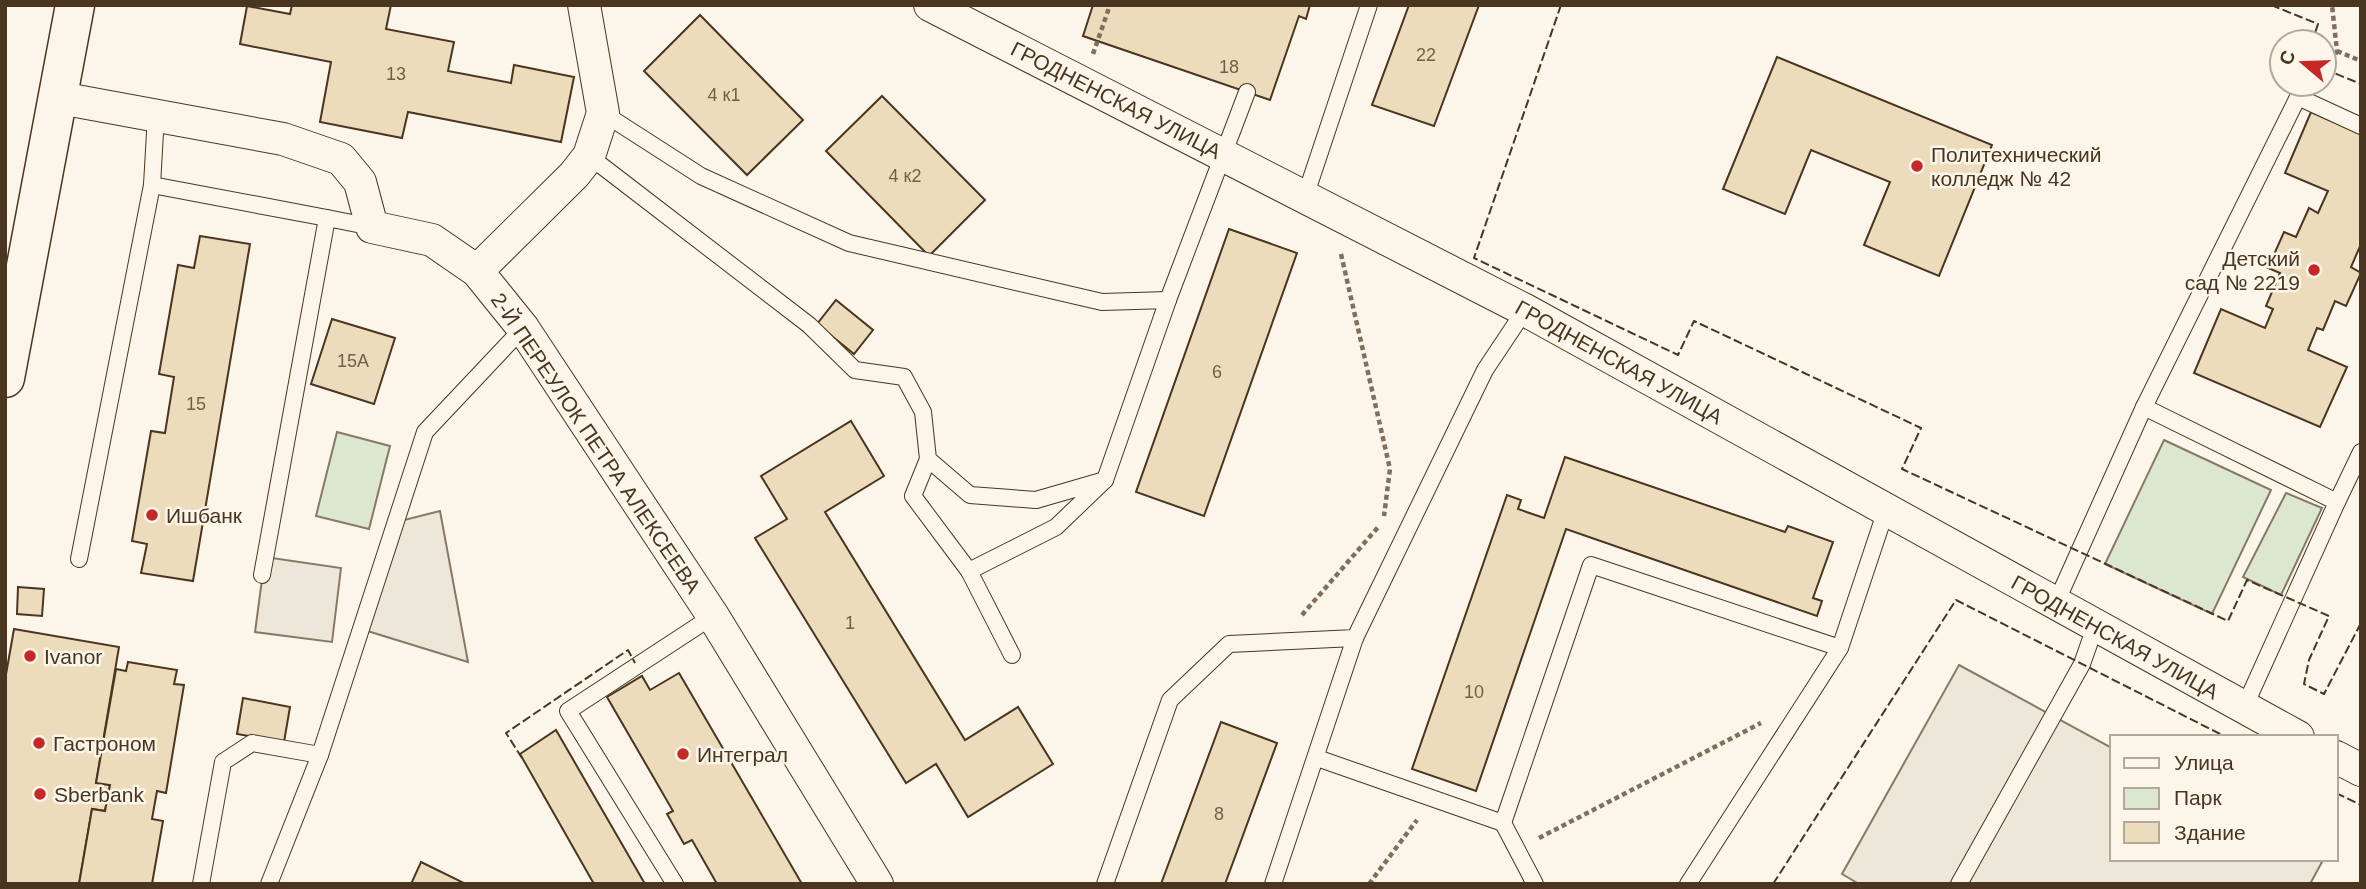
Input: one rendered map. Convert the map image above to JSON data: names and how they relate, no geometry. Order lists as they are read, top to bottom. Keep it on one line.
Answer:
{"streets":{"street":["ГРОДНЕНСКАЯ УЛИЦА","2-Й ПЕРЕУЛОК ПЕТРА АЛЕКСЕЕВА"]},"places":["Политехнический колледж № 42","Детский сад № 2219","Ишбанк","Ivanor","Гастроном","Интеграл","Sberbank"],"house_numbers":["22","18","13","4 к1","4 к2","15А","6","15","1","10","8"],"legend":["Улица","Парк","Здание"],"north":"left"}
